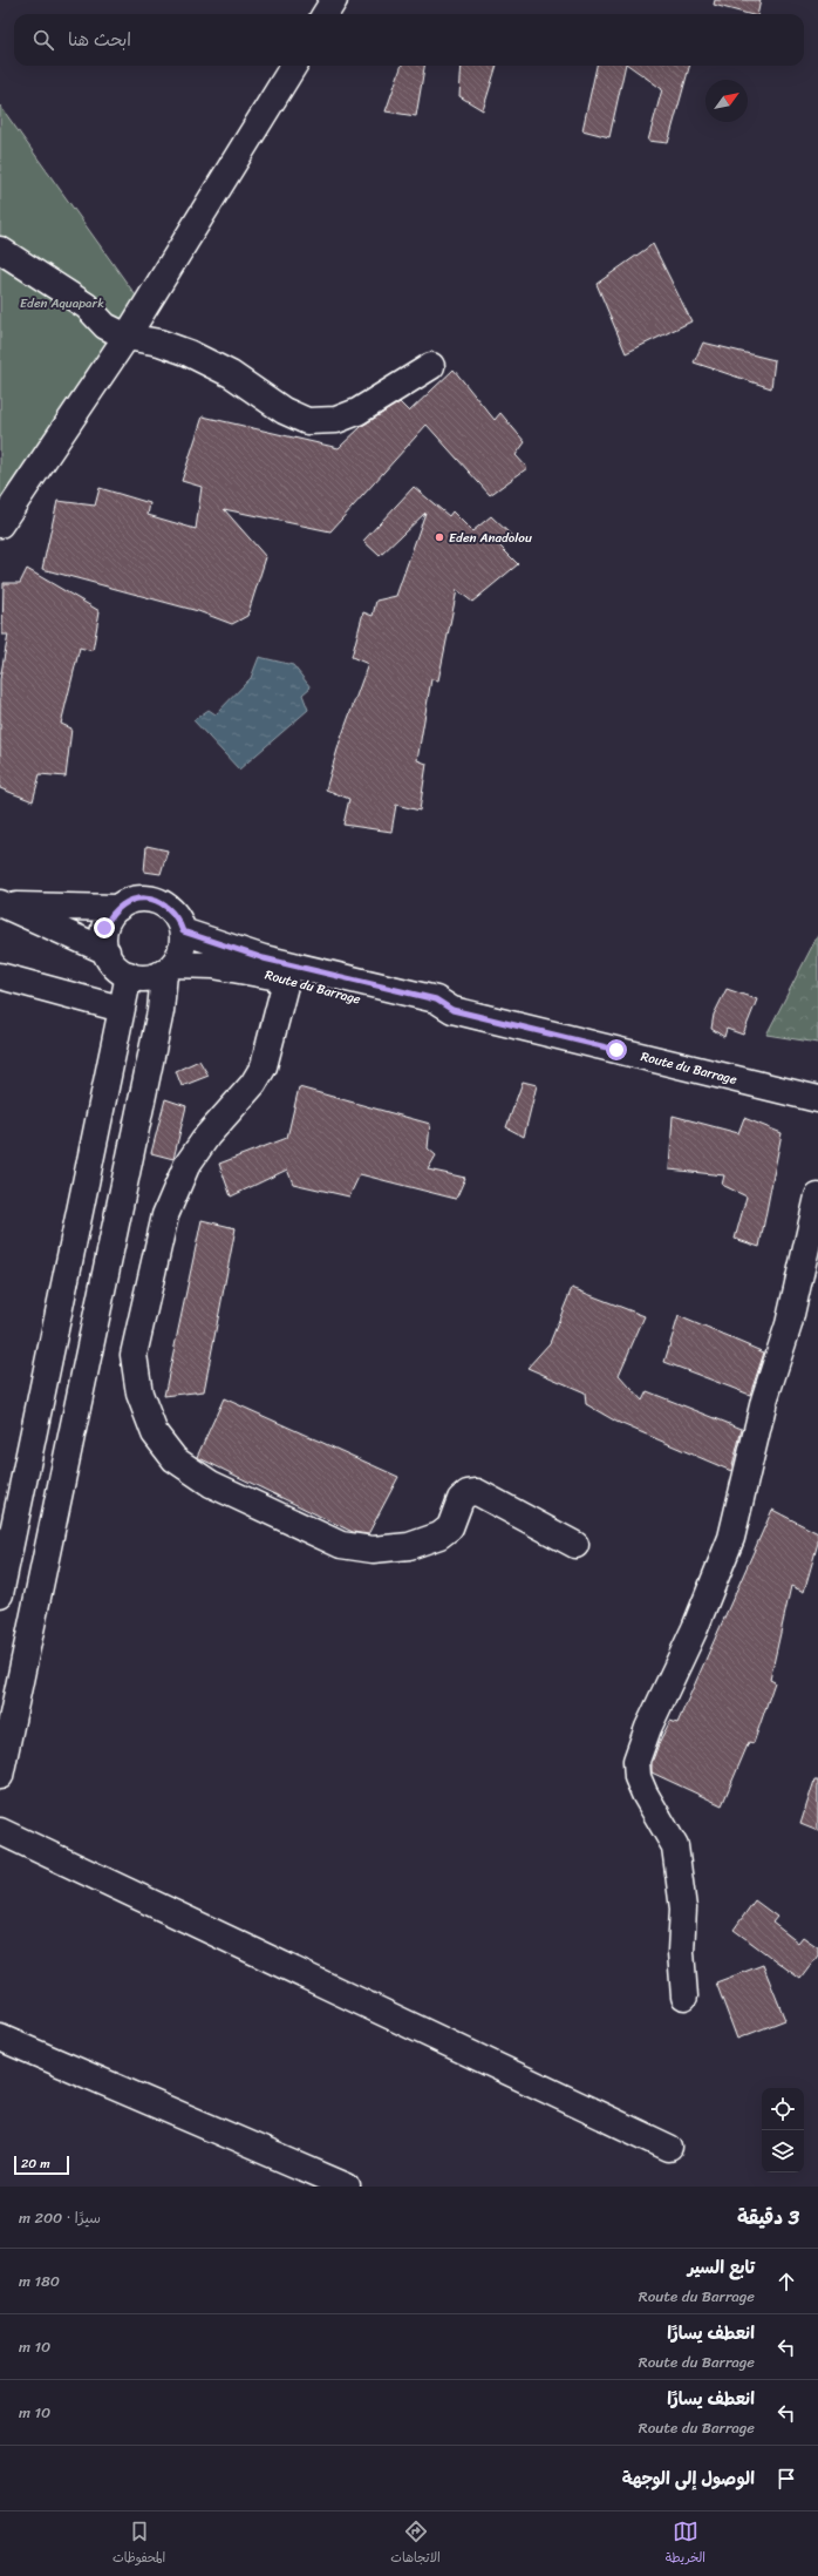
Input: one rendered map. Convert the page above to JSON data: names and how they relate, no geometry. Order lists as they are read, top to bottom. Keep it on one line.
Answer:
{"streets":{"street":["Route du Barrage"]},"parks":["Eden Aquapark"],"places":["Eden Anadolou"],"scale_bar":"20 m","north":"top right","page":{"search":"ابحث هنا","scale":"20 m","heading":["3 دقيقة","سيرًا · 200 m"],"list":[["تابع السير","Route du Barrage","180 m"],["انعطف يسارًا","Route du Barrage","10 m"],["انعطف يسارًا","Route du Barrage","10 m"],"الوصول إلى الوجهة"],"nav":["الخريطة","الاتجاهات","المحفوظات"]}}
